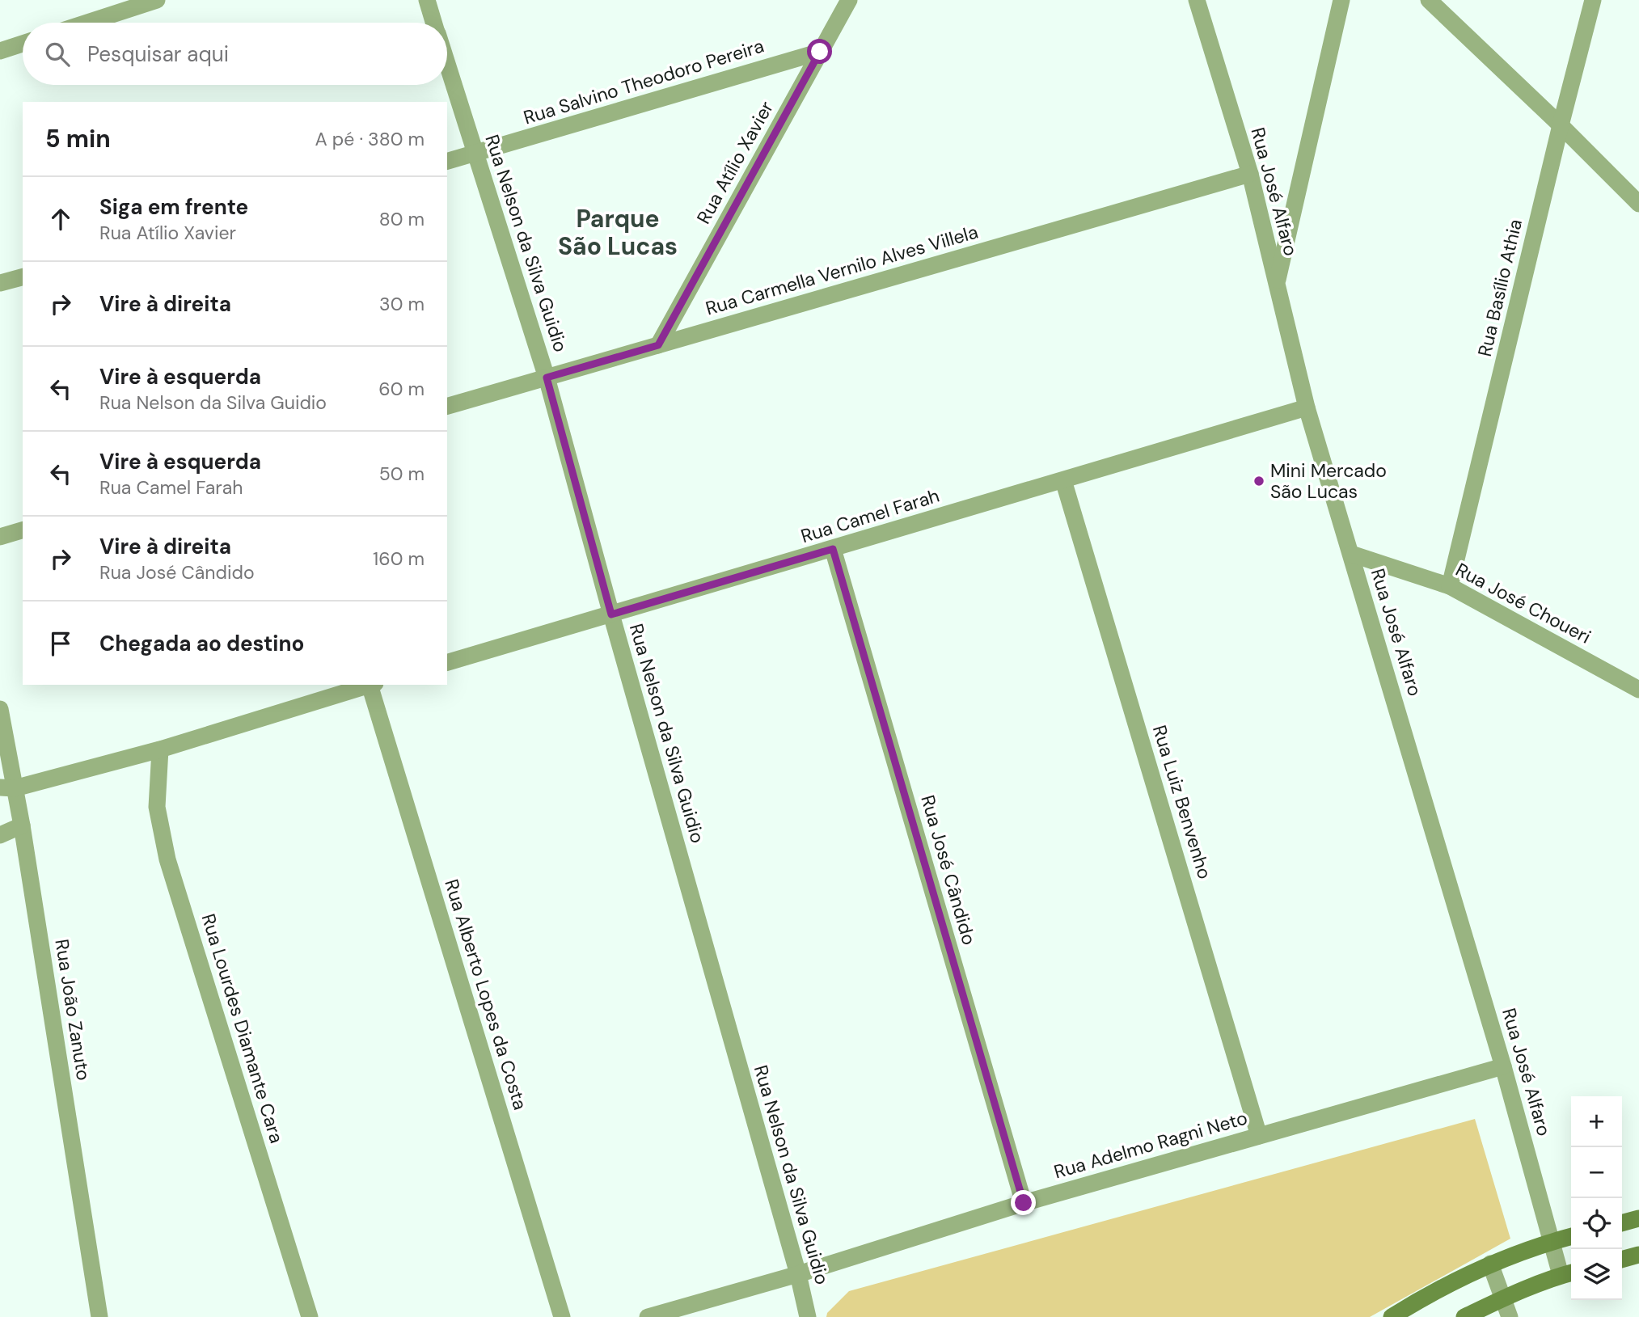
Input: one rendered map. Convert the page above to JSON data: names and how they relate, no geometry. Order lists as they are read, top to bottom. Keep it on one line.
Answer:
{"streets":{"street":["Rua Salvino Theodoro Pereira","Rua Atílio Xavier","Rua José Alfaro","Rua Nelson da Silva Guidio","Rua Carmella Vernilo Alves Villela","Rua Basílio Athia","Rua Camel Farah","Rua José Choueri","Rua Luiz Benvenho","Rua José Cândido","Rua Alberto Lopes da Costa","Rua João Zanuto","Rua Lourdes Diamante Cara","Rua Adelmo Ragni Neto"]},"crossings":[["Rua Salvino Theodoro Pereira","Rua Atílio Xavier"],["Rua Salvino Theodoro Pereira","Rua Nelson da Silva Guidio"],["Rua Atílio Xavier","Rua Carmella Vernilo Alves Villela"],["Rua José Alfaro","Rua Carmella Vernilo Alves Villela"],["Rua José Alfaro","Rua Camel Farah"],["Rua José Alfaro","Rua José Choueri"],["Rua José Alfaro","Rua Adelmo Ragni Neto"],["Rua Nelson da Silva Guidio","Rua Carmella Vernilo Alves Villela"],["Rua Nelson da Silva Guidio","Rua Camel Farah"],["Rua Nelson da Silva Guidio","Rua Adelmo Ragni Neto"],["Rua Basílio Athia","Rua José Choueri"],["Rua Camel Farah","Rua Luiz Benvenho"],["Rua Camel Farah","Rua José Cândido"],["Rua Luiz Benvenho","Rua Adelmo Ragni Neto"],["Rua José Cândido","Rua Adelmo Ragni Neto"]],"districts":["Parque São Lucas"],"places":["Mini Mercado São Lucas"],"page":{"search":"Pesquisar aqui","heading":["5 min","A pé · 380 m"],"list":[["Siga em frente","Rua Atílio Xavier","80 m"],["Vire à direita","30 m"],["Vire à esquerda","Rua Nelson da Silva Guidio","60 m"],["Vire à esquerda","Rua Camel Farah","50 m"],["Vire à direita","Rua José Cândido","160 m"],"Chegada ao destino"],"map_buttons":["+","−"]}}
